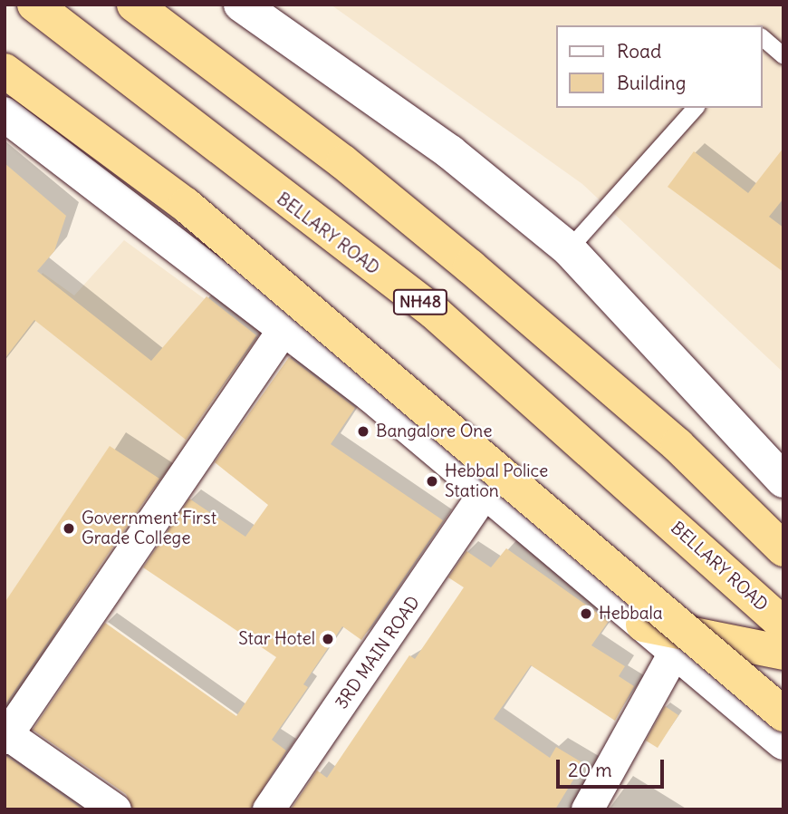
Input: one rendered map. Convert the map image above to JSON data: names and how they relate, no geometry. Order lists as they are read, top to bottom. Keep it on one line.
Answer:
{"streets":{"highway":["BELLARY ROAD","NH48"],"street":["3RD MAIN ROAD"]},"places":["Bangalore One","Hebbal Police Station","Government First Grade College","Hebbala","Star Hotel"],"legend":["Road","Building"],"scale_bar":"20 m"}
